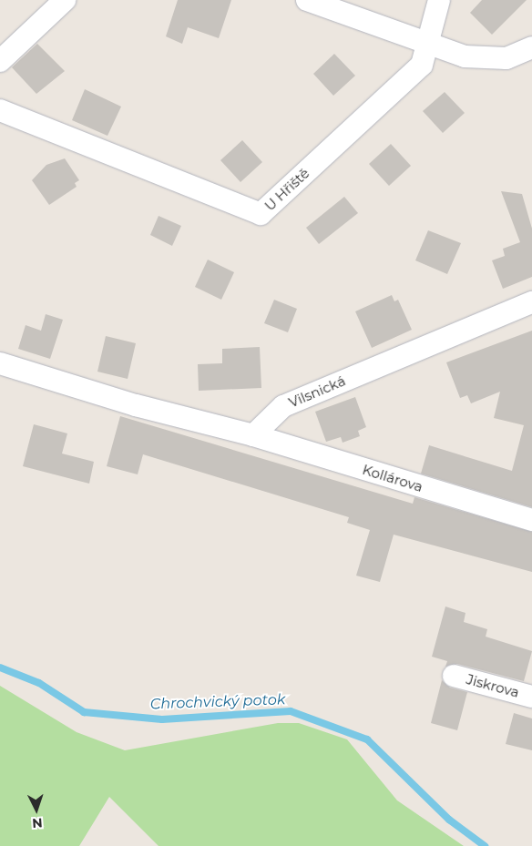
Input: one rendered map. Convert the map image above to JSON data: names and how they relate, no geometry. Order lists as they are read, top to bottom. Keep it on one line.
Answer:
{"streets":{"street":["U Hřiště","Vilsnická","Kollárova","Jiskrova"]},"crossings":[["Vilsnická","Kollárova"]],"water":["Chrochvický potok"],"north":"bottom"}
